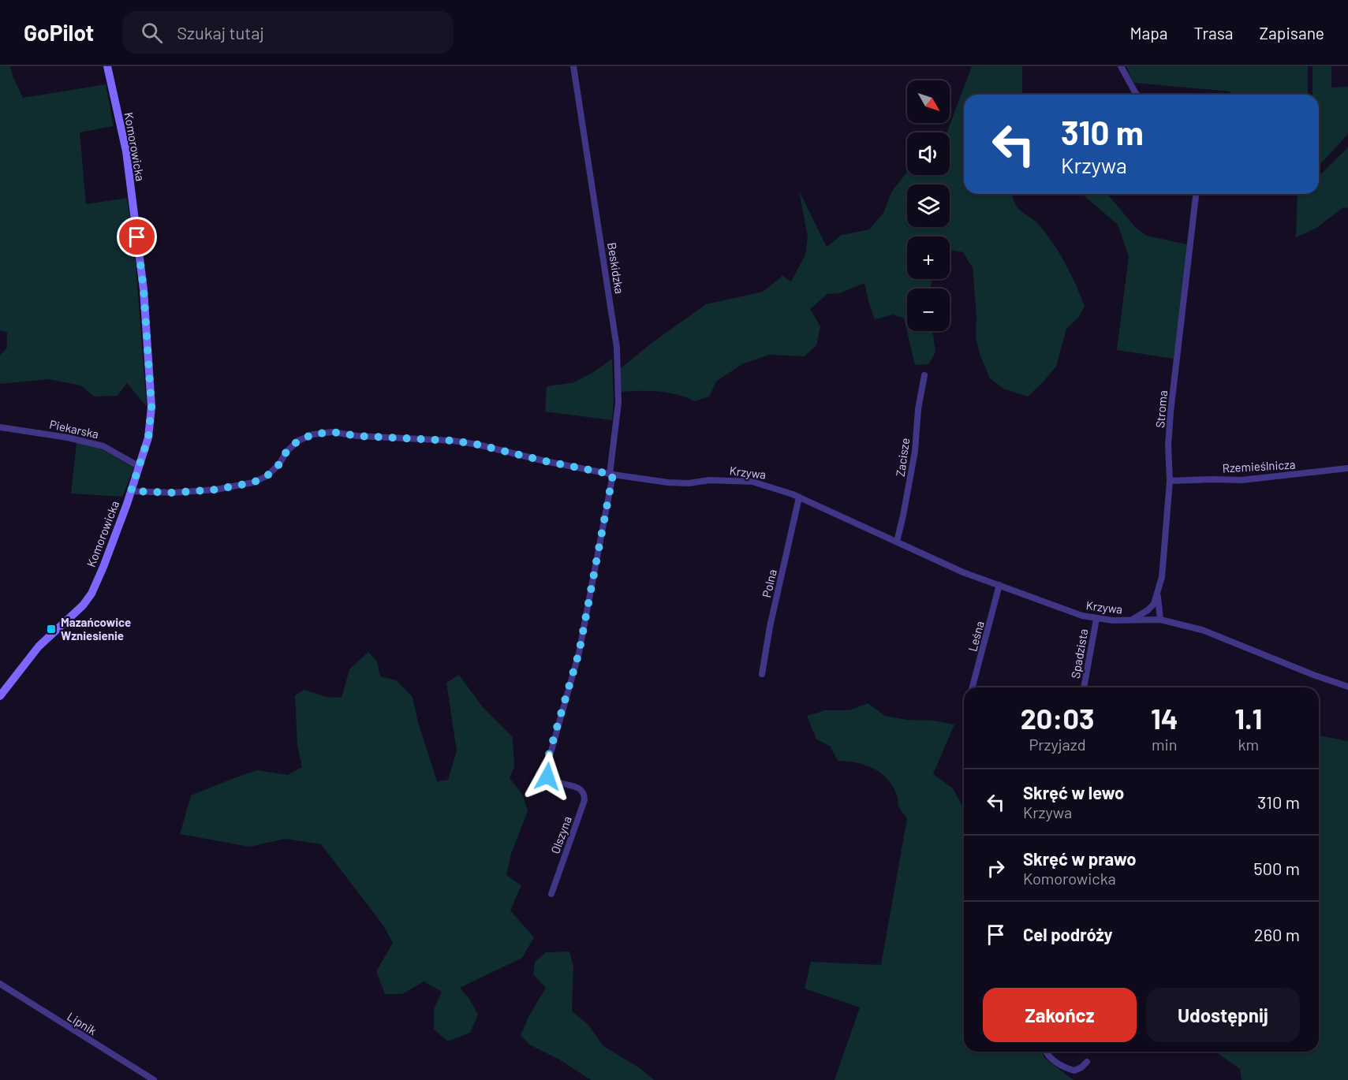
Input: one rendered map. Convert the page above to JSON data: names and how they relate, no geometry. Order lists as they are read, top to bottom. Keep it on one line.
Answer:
{"streets":{"street":["Komorowicka","Beskidzka","Stroma","Piekarska","Zacisze","Rzemieślnicza","Krzywa","Polna","Leśna","Spadzista","Olszyna","Lipnik"]},"crossings":[["Komorowicka","Piekarska"],["Komorowicka","Krzywa"],["Beskidzka","Krzywa"],["Beskidzka","Olszyna"],["Stroma","Rzemieślnicza"],["Stroma","Krzywa"],["Zacisze","Krzywa"],["Krzywa","Polna"],["Krzywa","Leśna"],["Krzywa","Spadzista"],["Krzywa","Olszyna"]],"places":{"transit":["Mazańcowice Wzniesienie"]},"north":"bottom right","page":{"header":"GoPilot","search":"Szukaj tutaj","nav":["Mapa","Trasa","Zapisane"],"map_buttons":["+","−"],"turn":["310 m","Krzywa"],"eta":["20:03","Przyjazd","14","min","1.1","km"],"list":[{"name":"Skręć w lewo","note":"Krzywa","value":"310 m"},{"name":"Skręć w prawo","note":"Komorowicka","value":"500 m"},{"name":"Cel podróży","value":"260 m"}],"buttons":["Zakończ","Udostępnij"]}}
